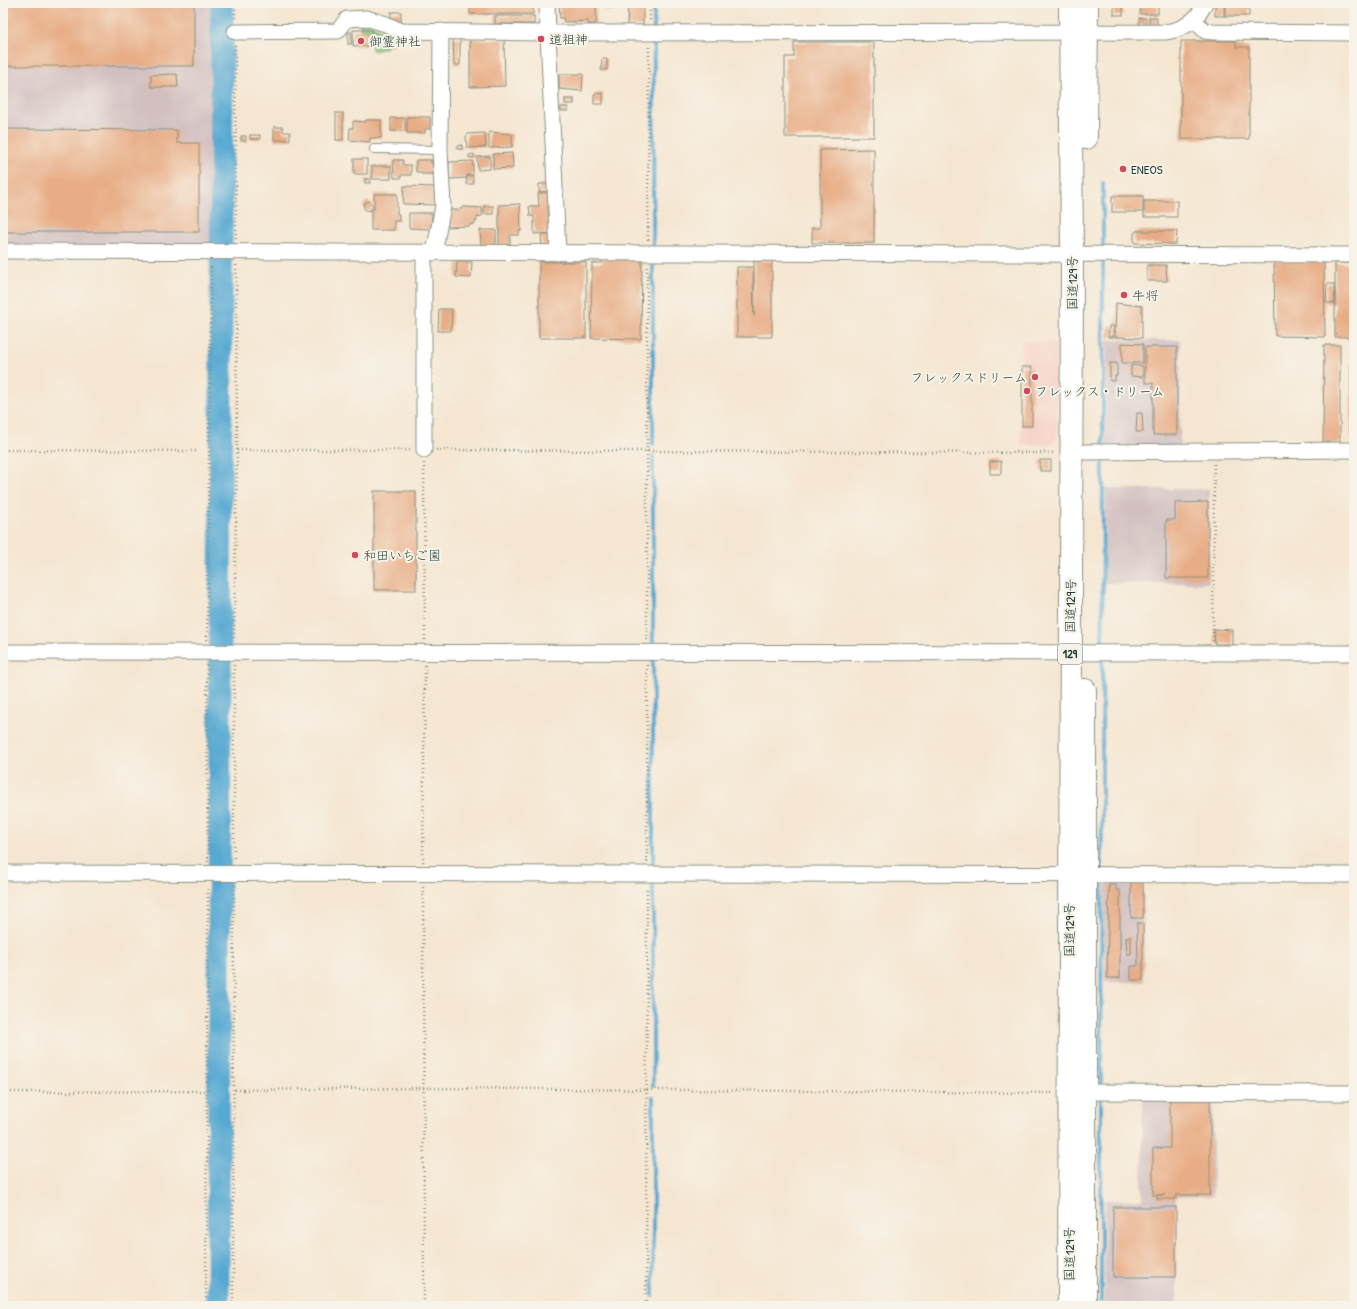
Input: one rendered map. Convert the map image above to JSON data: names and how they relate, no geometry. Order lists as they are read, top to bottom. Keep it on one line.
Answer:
{"streets":{"highway":["国道129号","129"]},"places":["道祖神","御霊神社","ENEOS","牛将","フレックスドリーム","フレックス・ドリーム","和田いちご園"]}
